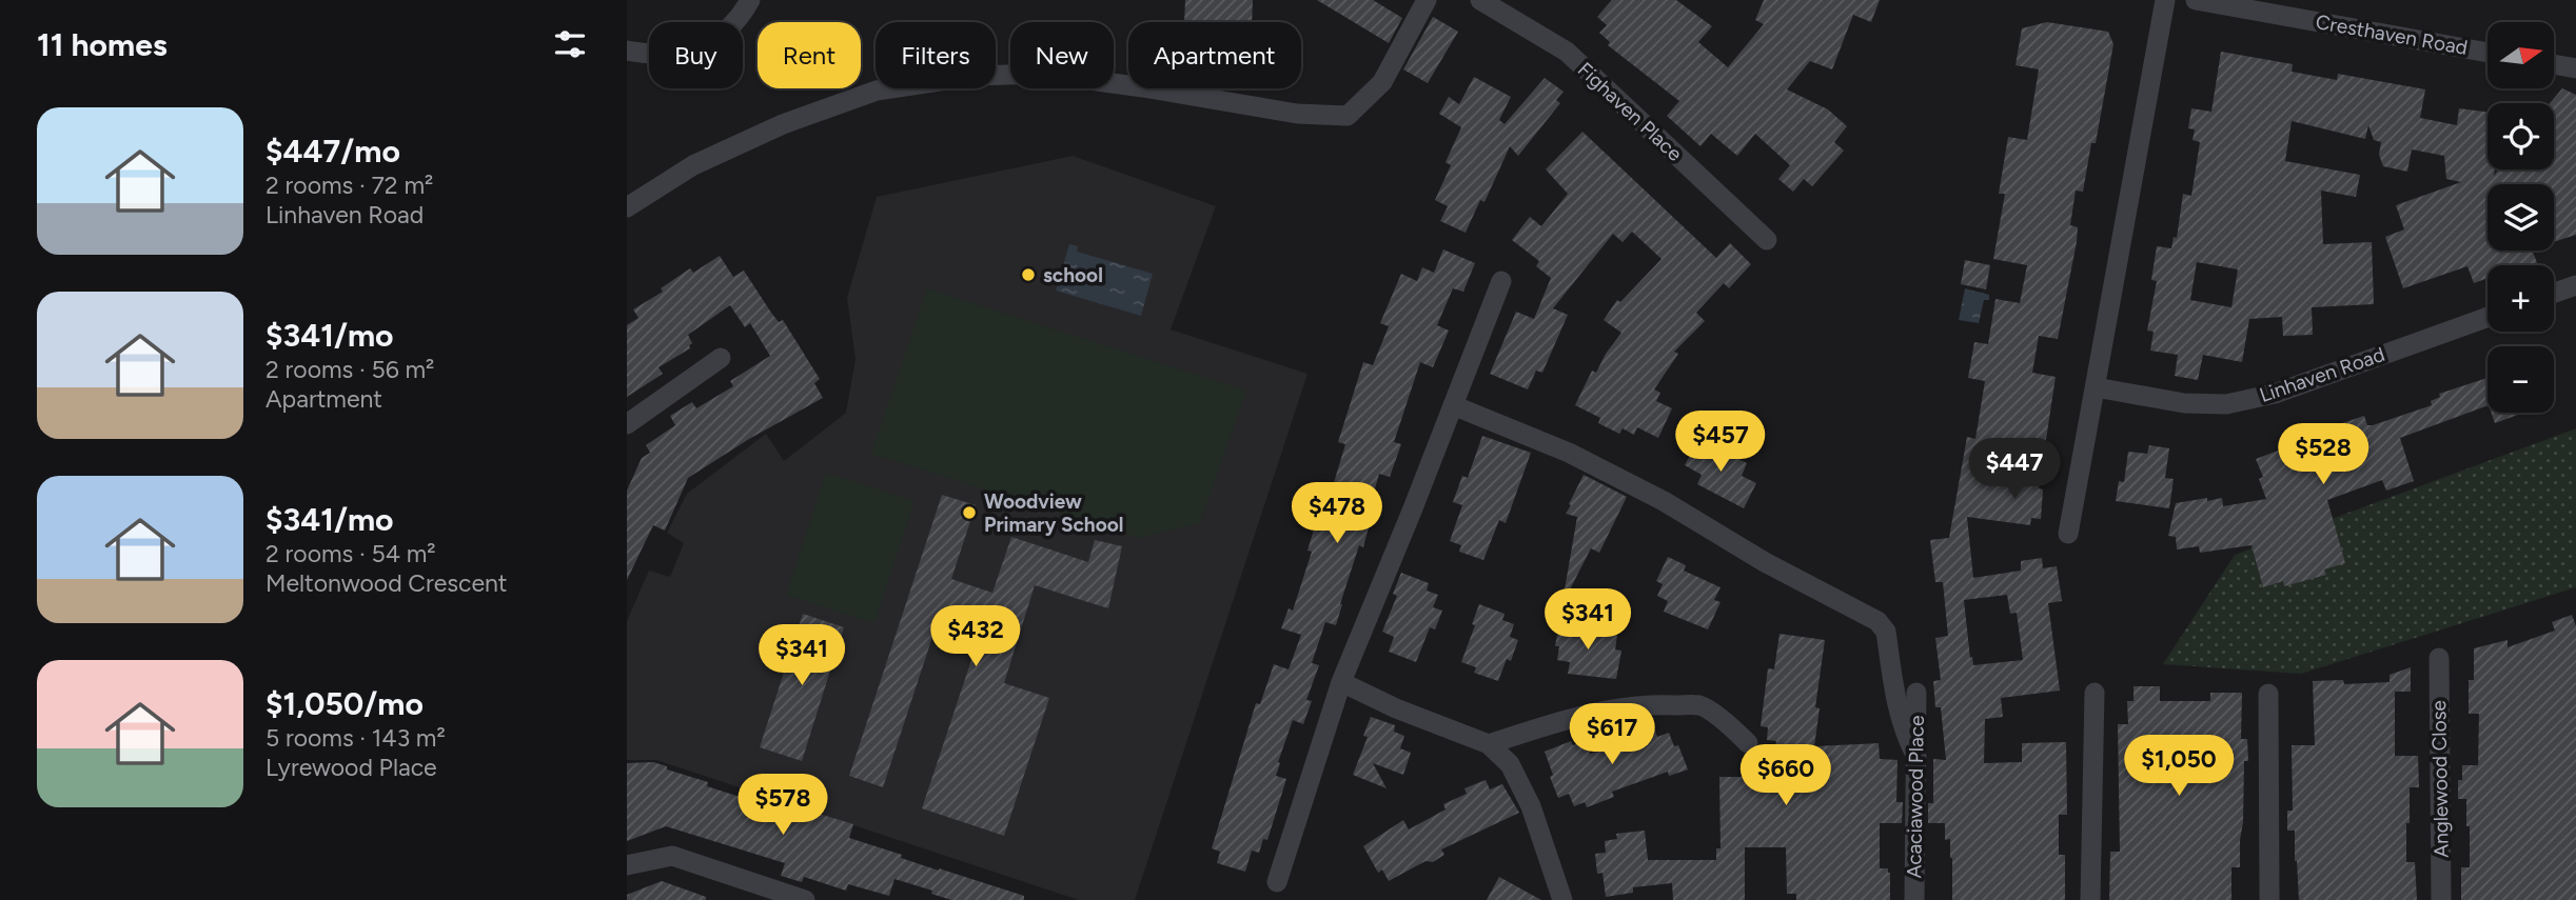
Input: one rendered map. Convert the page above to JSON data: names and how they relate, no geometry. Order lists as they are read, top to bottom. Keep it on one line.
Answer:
{"streets":{"street":["Cresthaven Road","Fighaven Place","Linhaven Road","Anglewood Close","Acaciawood Place"]},"places":["school","Woodview Primary School"],"north":"right","page":{"heading":"11 homes","map_buttons":["+","−"],"chip":["Buy","Rent","Filters","New","Apartment"],"list":[{"name":"$447/mo","note":"2 rooms · 72 m² · Linhaven Road"},{"name":"$341/mo","note":"2 rooms · 56 m² · Apartment"},{"name":"$341/mo","note":"2 rooms · 54 m² · Meltonwood Crescent"},{"name":"$1,050/mo","note":"5 rooms · 143 m² · Lyrewood Place"}],"price":["$457","$528","$447","$478","$341","$432","$341","$617","$1,050","$660","$578"]}}
